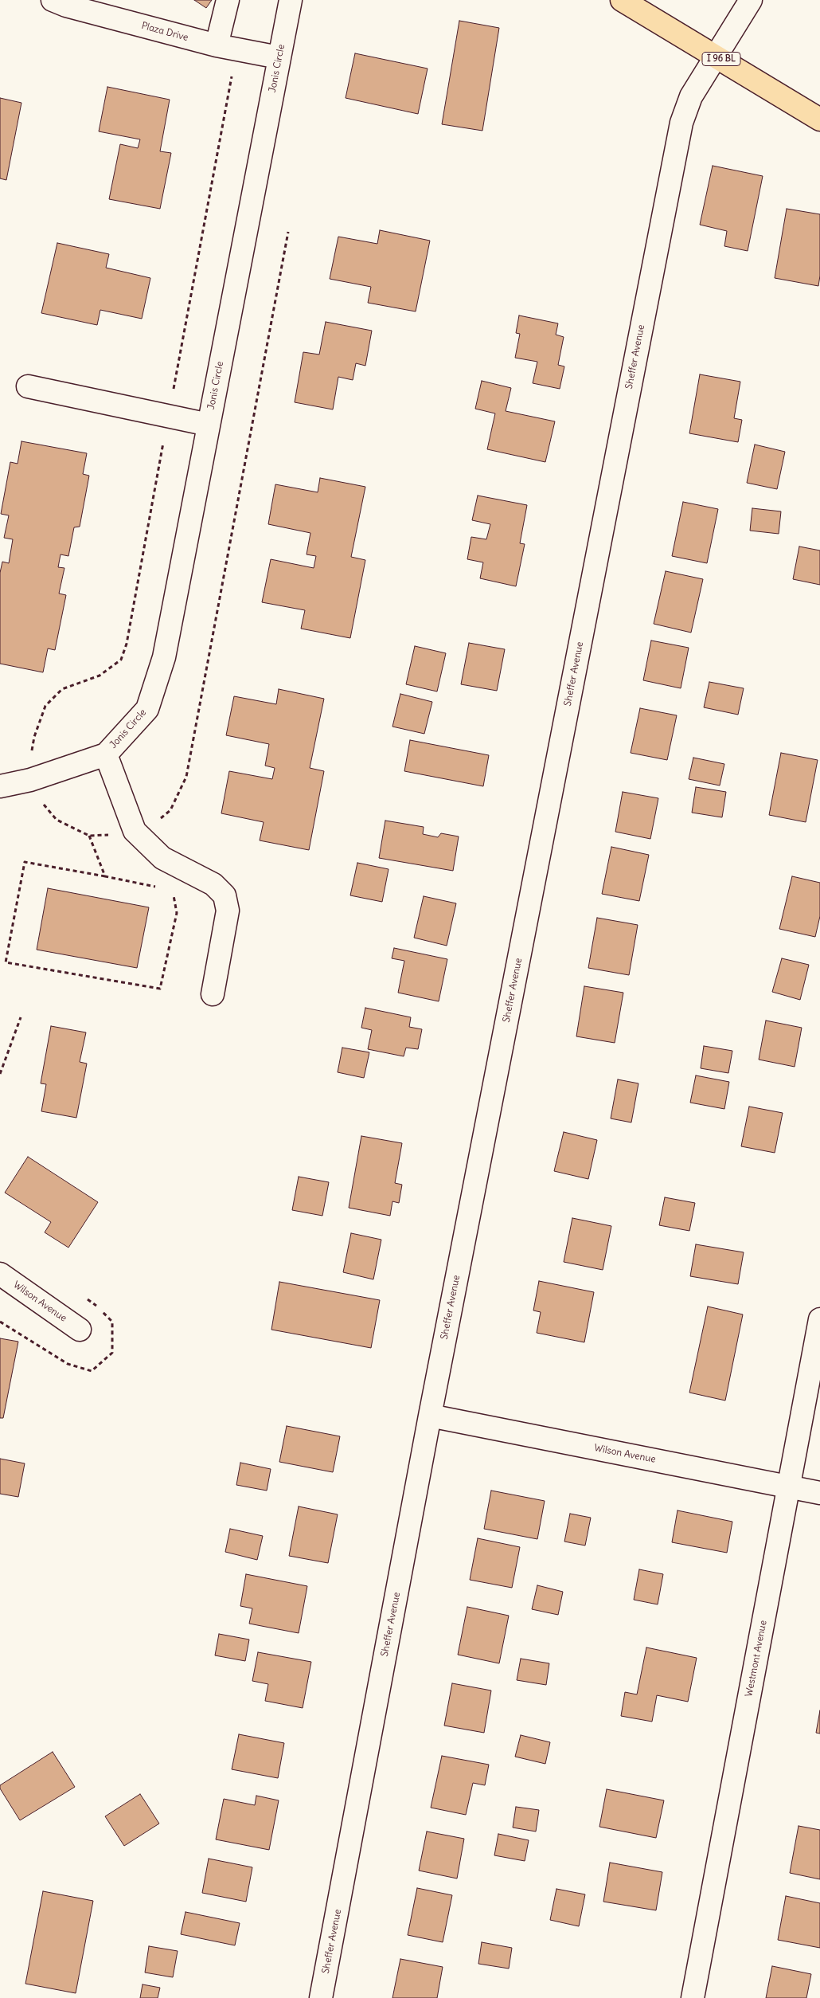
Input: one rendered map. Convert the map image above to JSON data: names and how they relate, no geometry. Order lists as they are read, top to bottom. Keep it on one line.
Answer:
{"streets":{"main road":["I 96 BL"],"street":["Plaza Drive","Jonis Circle","Sheffer Avenue","Wilson Avenue","Westmont Avenue"]},"crossings":[["Plaza Drive","Jonis Circle"],["I 96 BL","Sheffer Avenue"],["Sheffer Avenue","Wilson Avenue"],["Wilson Avenue","Westmont Avenue"]]}
